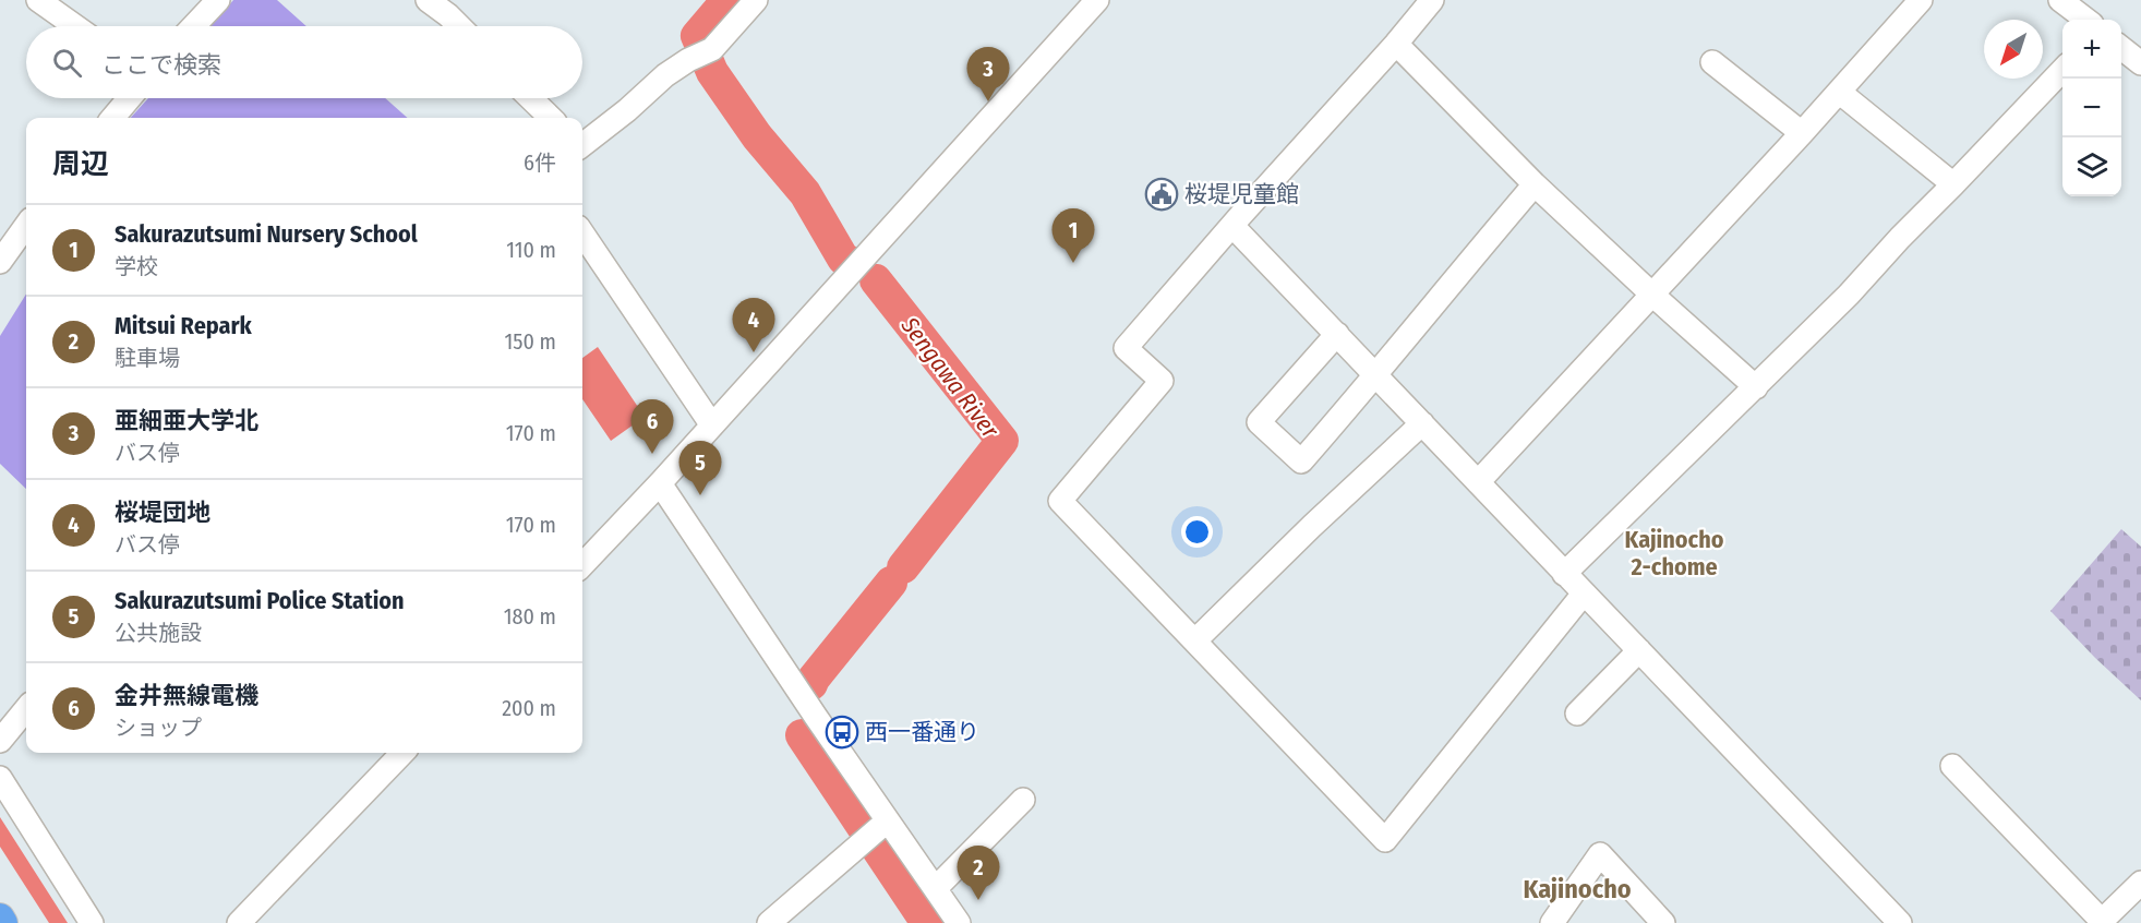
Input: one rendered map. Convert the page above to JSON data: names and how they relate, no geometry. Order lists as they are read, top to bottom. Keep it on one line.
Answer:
{"districts":["Kajinocho 2-chome","Kajinocho"],"water":["Sengawa River"],"places":{"public building":["桜堤児童館"],"bus stop":["西一番通り"]},"north":"bottom left","page":{"map_buttons":["+","−"],"search":"ここで検索","pins":["3","1","4","6","5","2"],"heading":["周辺","6件"],"list":[{"mark":"1","name":"Sakurazutsumi Nursery School","note":"学校","value":"110 m"},{"mark":"2","name":"Mitsui Repark","note":"駐車場","value":"150 m"},{"mark":"3","name":"亜細亜大学北","note":"バス停","value":"170 m"},{"mark":"4","name":"桜堤団地","note":"バス停","value":"170 m"},{"mark":"5","name":"Sakurazutsumi Police Station","note":"公共施設","value":"180 m"},{"mark":"6","name":"金井無線電機","note":"ショップ","value":"200 m"}]}}
